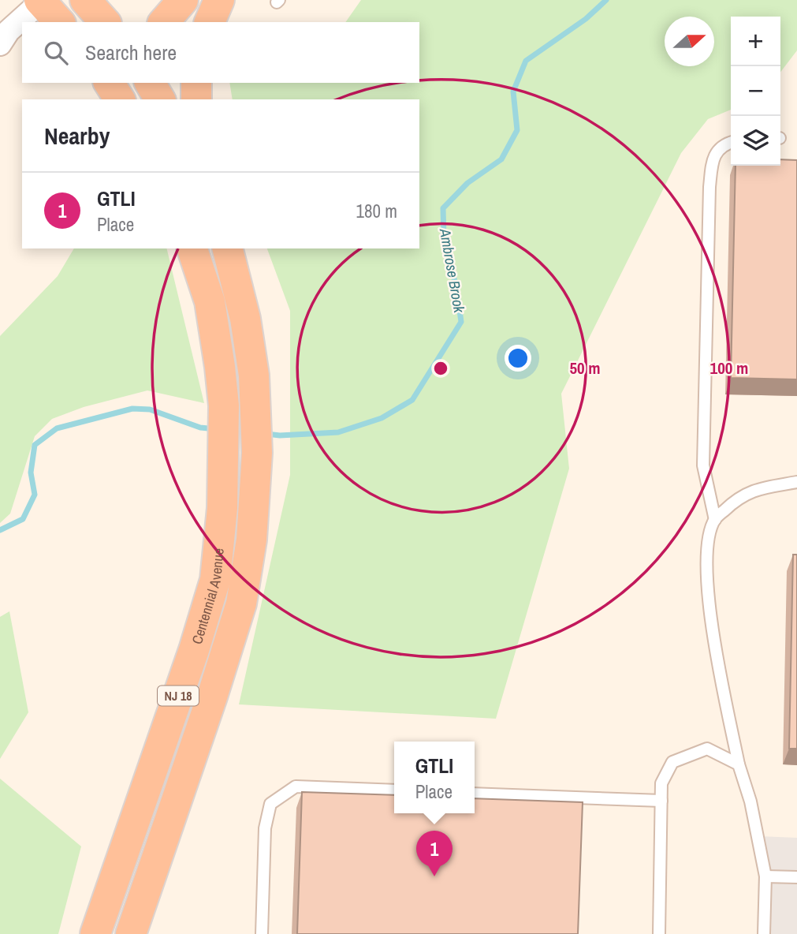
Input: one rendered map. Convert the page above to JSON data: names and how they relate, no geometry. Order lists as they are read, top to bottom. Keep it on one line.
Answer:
{"streets":{"highway":["Centennial Avenue","NJ 18"]},"water":["Ambrose Brook"],"north":"right","page":{"map_buttons":["+","−"],"search":"Search here","heading":"Nearby","list":[{"mark":"1","name":"GTLI","note":"Place","value":"180 m"}],"popup":["GTLI","Place"],"pins":"1"},"rings":["50 m","100 m"]}
